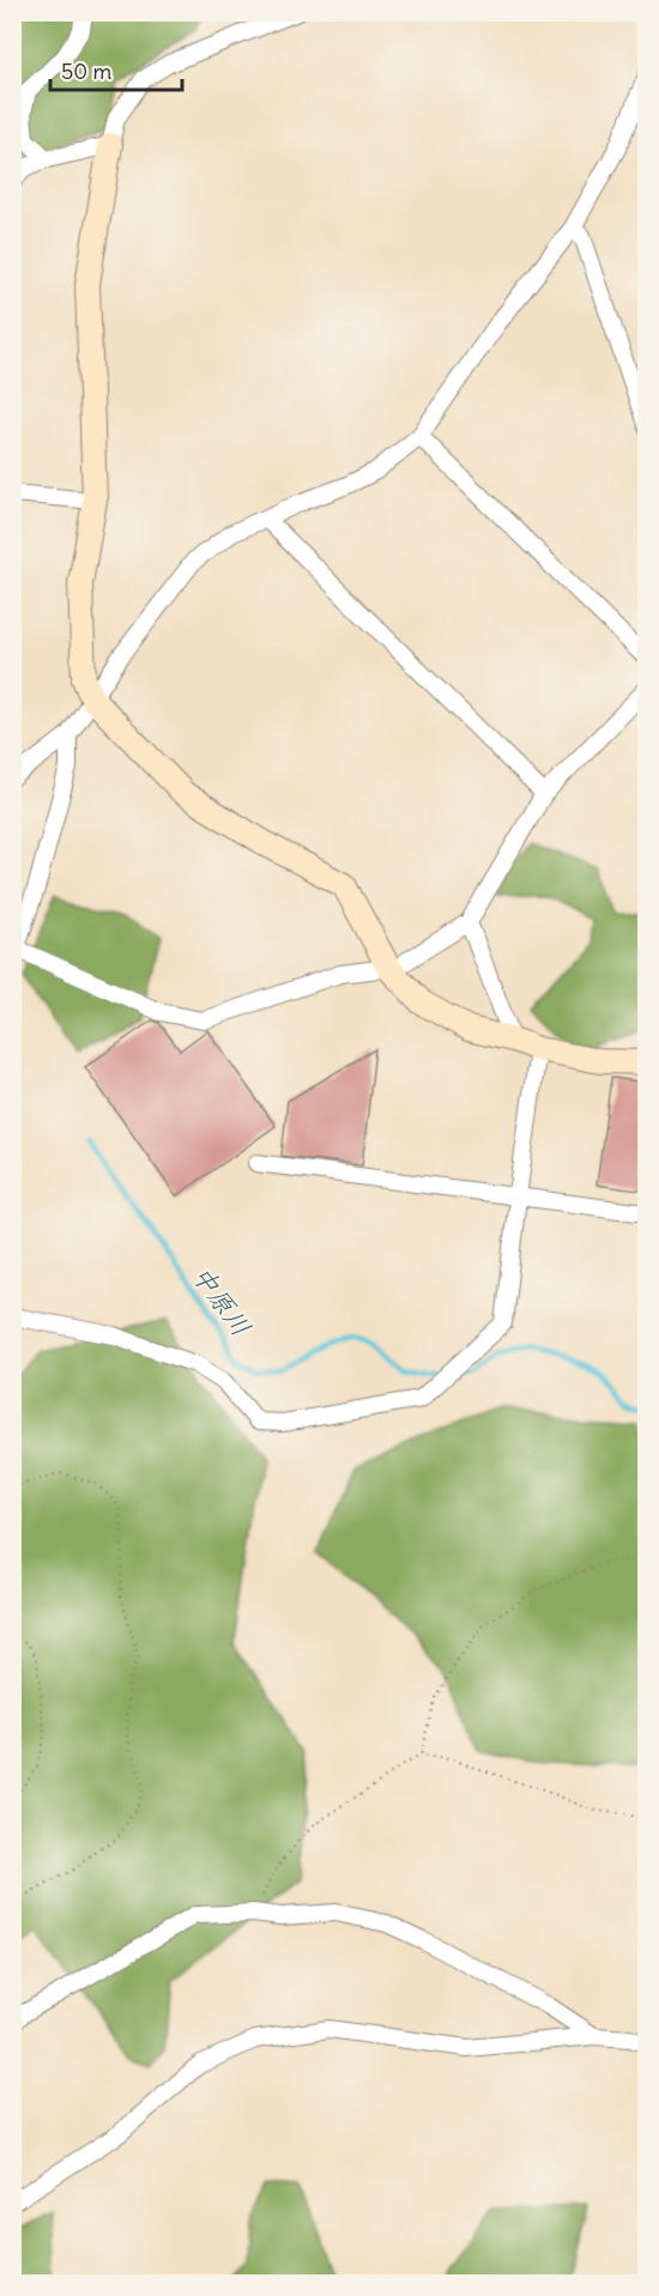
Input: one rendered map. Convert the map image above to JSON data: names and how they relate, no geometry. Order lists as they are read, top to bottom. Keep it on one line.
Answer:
{"water":["中原川"],"scale_bar":"50 m"}
